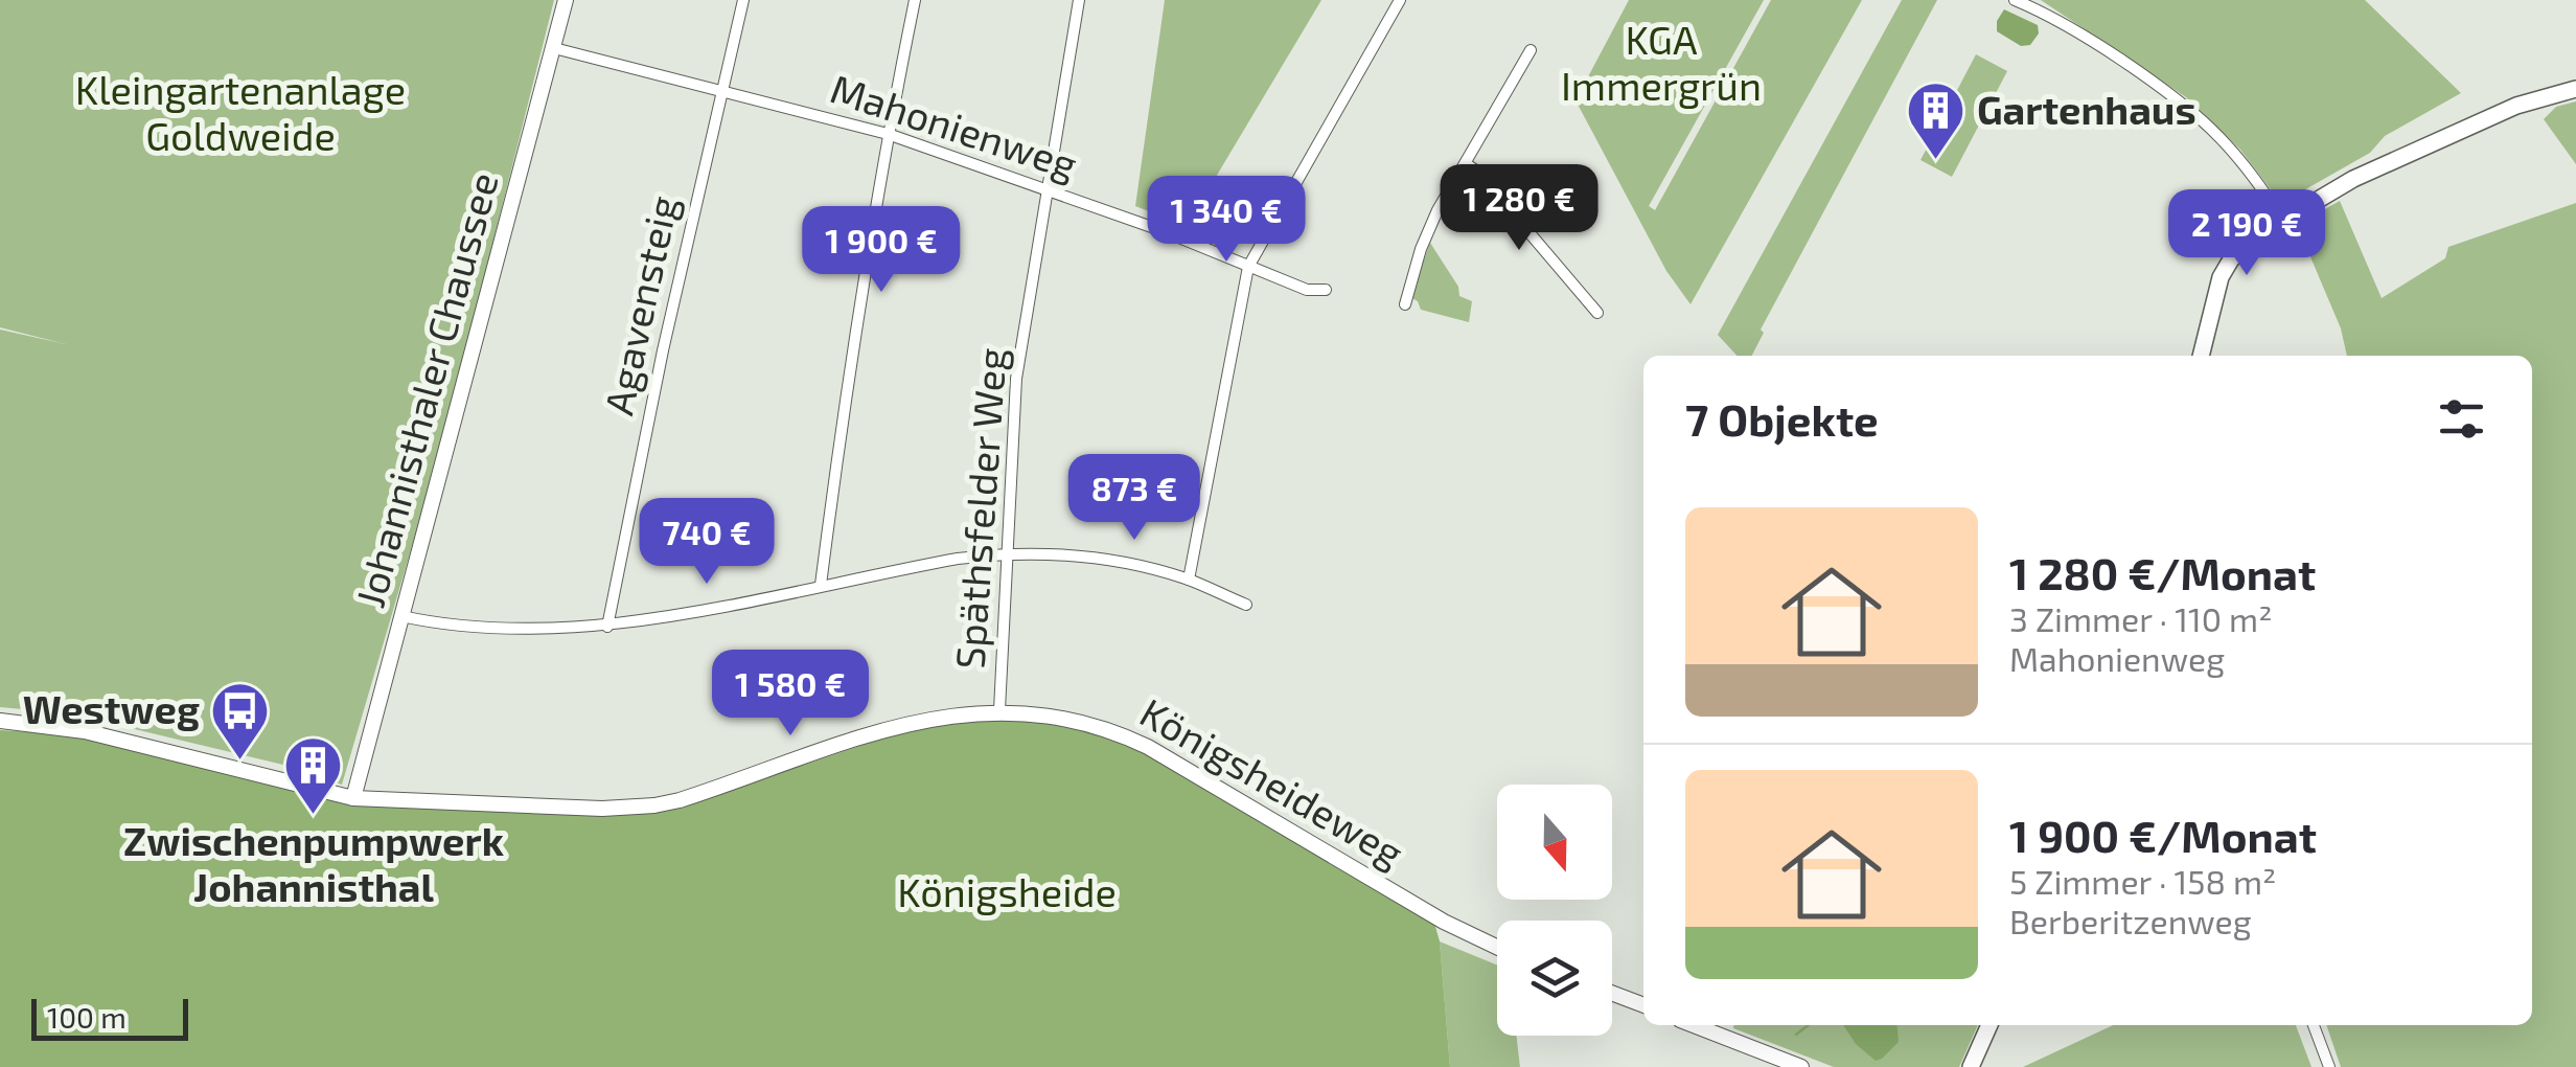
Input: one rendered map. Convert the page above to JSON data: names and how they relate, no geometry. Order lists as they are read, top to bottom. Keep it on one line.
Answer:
{"streets":{"street":["Mahonienweg","Agavensteig","Johannisthaler Chaussee","Späthsfelder Weg","Königsheideweg"]},"crossings":[["Mahonienweg","Agavensteig"],["Mahonienweg","Johannisthaler Chaussee"],["Mahonienweg","Späthsfelder Weg"],["Johannisthaler Chaussee","Königsheideweg"],["Späthsfelder Weg","Königsheideweg"]],"parks":["KGA Immergrün","Kleingartenanlage Goldweide","Königsheide"],"places":{"building":["Gartenhaus","Zwischenpumpwerk Johannisthal"],"bus stop":["Westweg"]},"scale_bar":"100 m","north":"bottom","page":{"price":["1 280 €","1 340 €","2 190 €","1 900 €","873 €","740 €","1 580 €"],"heading":"7 Objekte","list":[{"name":"1 280 €/Monat","note":"3 Zimmer · 110 m² · Mahonienweg"},{"name":"1 900 €/Monat","note":"5 Zimmer · 158 m² · Berberitzenweg"}],"scale":"100 m"}}
